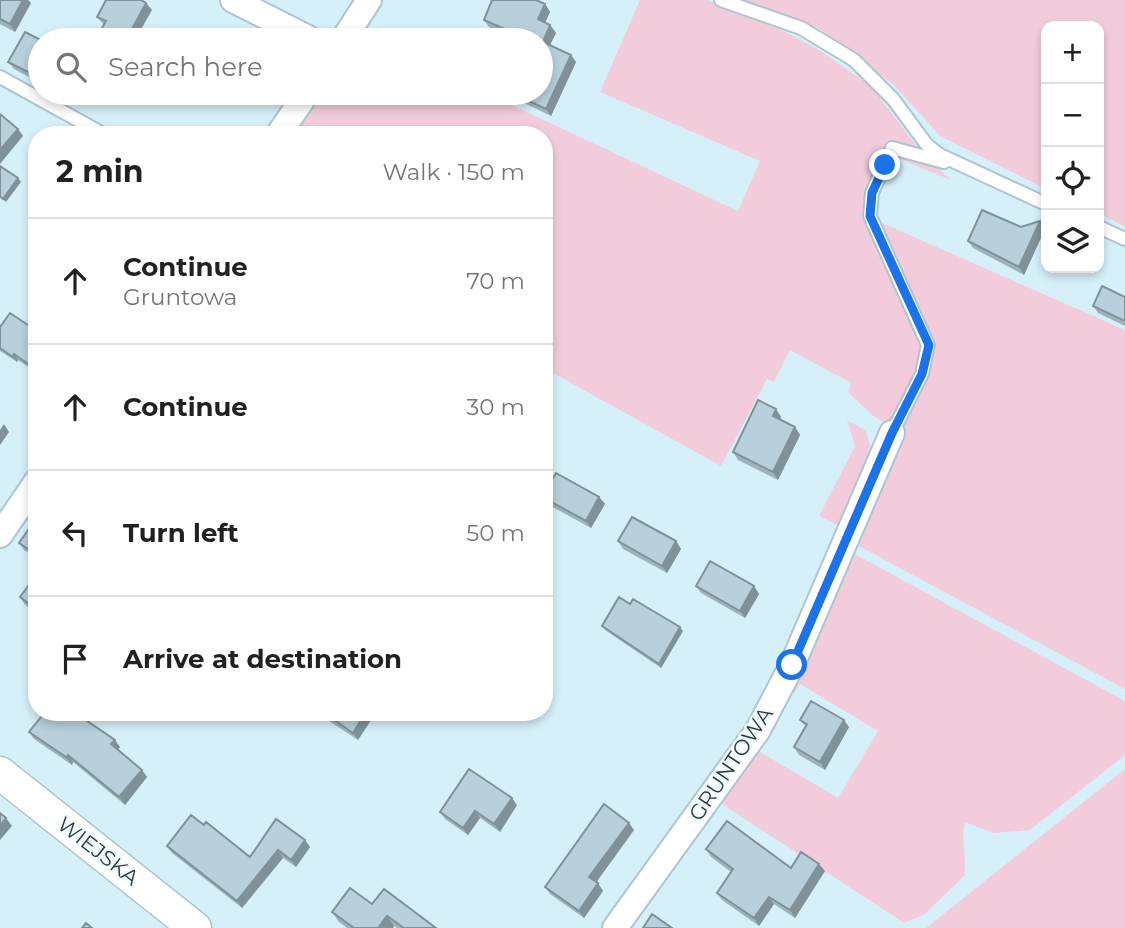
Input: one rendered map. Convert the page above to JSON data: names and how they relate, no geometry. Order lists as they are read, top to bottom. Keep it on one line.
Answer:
{"streets":{"street":["GRUNTOWA","WIEJSKA"]},"page":{"map_buttons":["+","−"],"search":"Search here","heading":["2 min","Walk · 150 m"],"list":[["Continue","Gruntowa","70 m"],["Continue","30 m"],["Turn left","50 m"],"Arrive at destination"]}}
